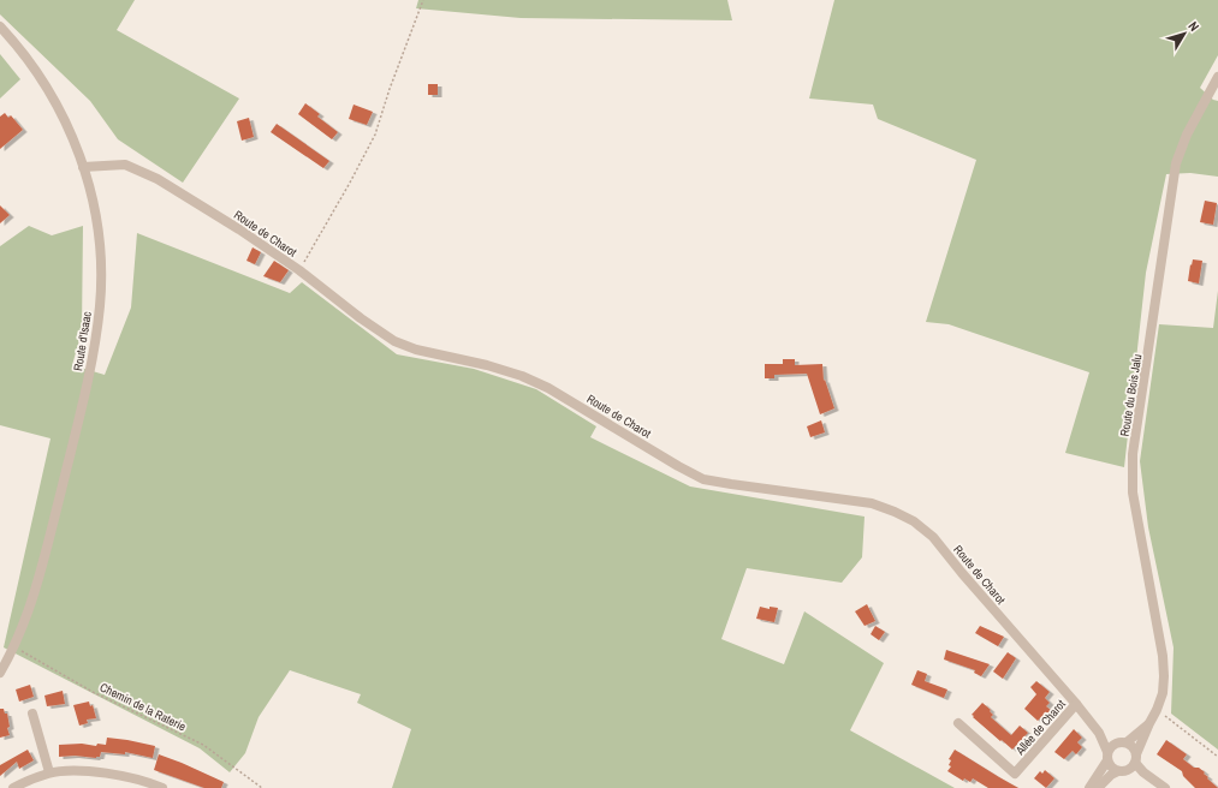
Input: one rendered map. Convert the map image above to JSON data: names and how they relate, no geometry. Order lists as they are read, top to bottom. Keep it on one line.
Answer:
{"streets":{"street":["Route de Charot","Route d'Isaac","Route du Bois Jalu","Allée de Charot"],"path":["Chemin de la Raterie"]},"crossings":[["Route de Charot","Route d'Isaac"],["Route de Charot","Route du Bois Jalu"],["Route de Charot","Allée de Charot"],["Route d'Isaac","Chemin de la Raterie"]],"north":"top right"}
